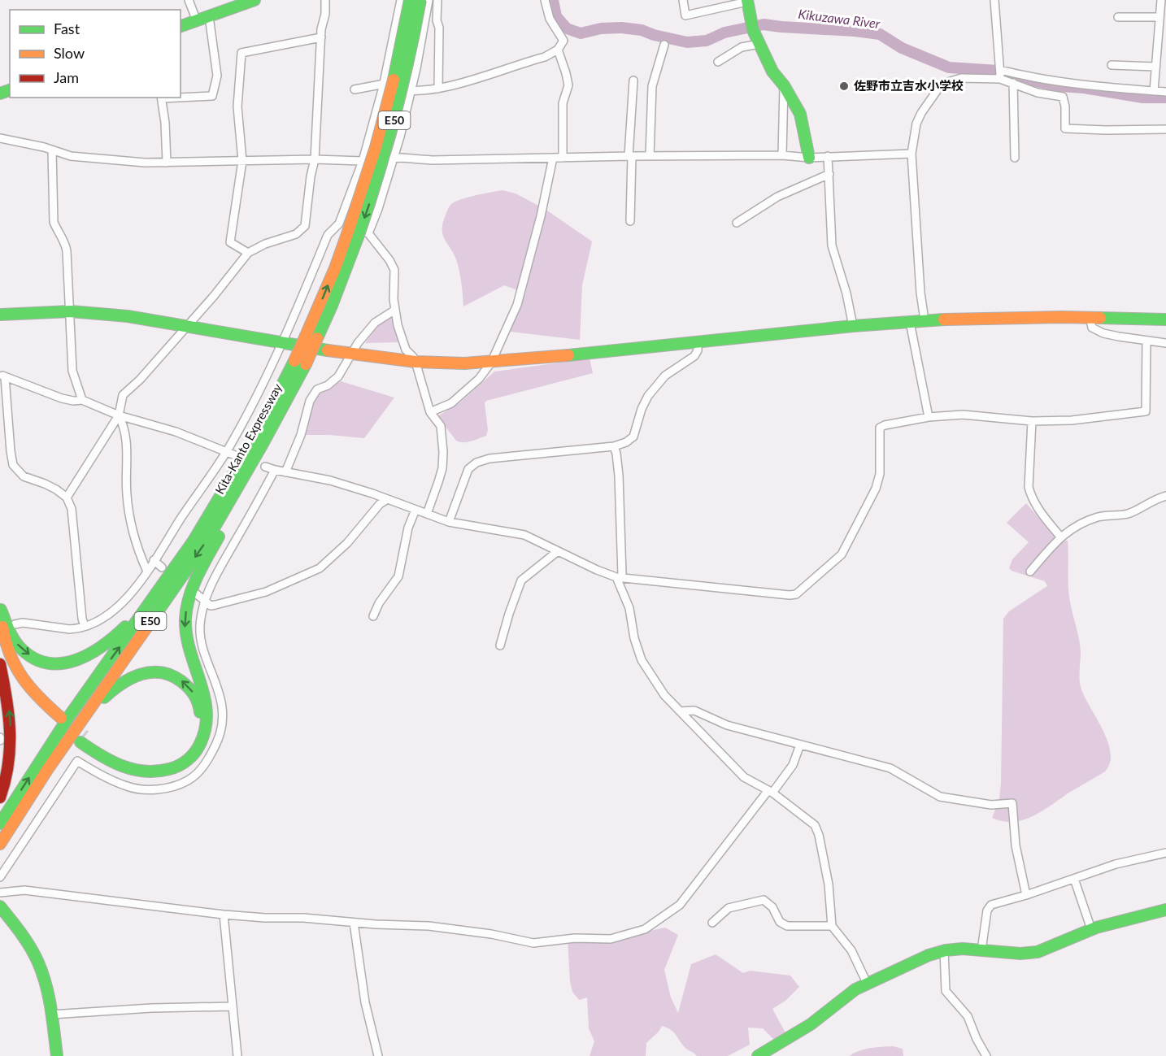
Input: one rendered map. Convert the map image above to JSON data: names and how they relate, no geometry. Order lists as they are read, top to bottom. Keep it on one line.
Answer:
{"streets":{"main road":["E50","Kita-Kanto Expressway"]},"water":["Kikuzawa River"],"places":["佐野市立吉水小学校"],"legend":["Fast","Slow","Jam"]}
